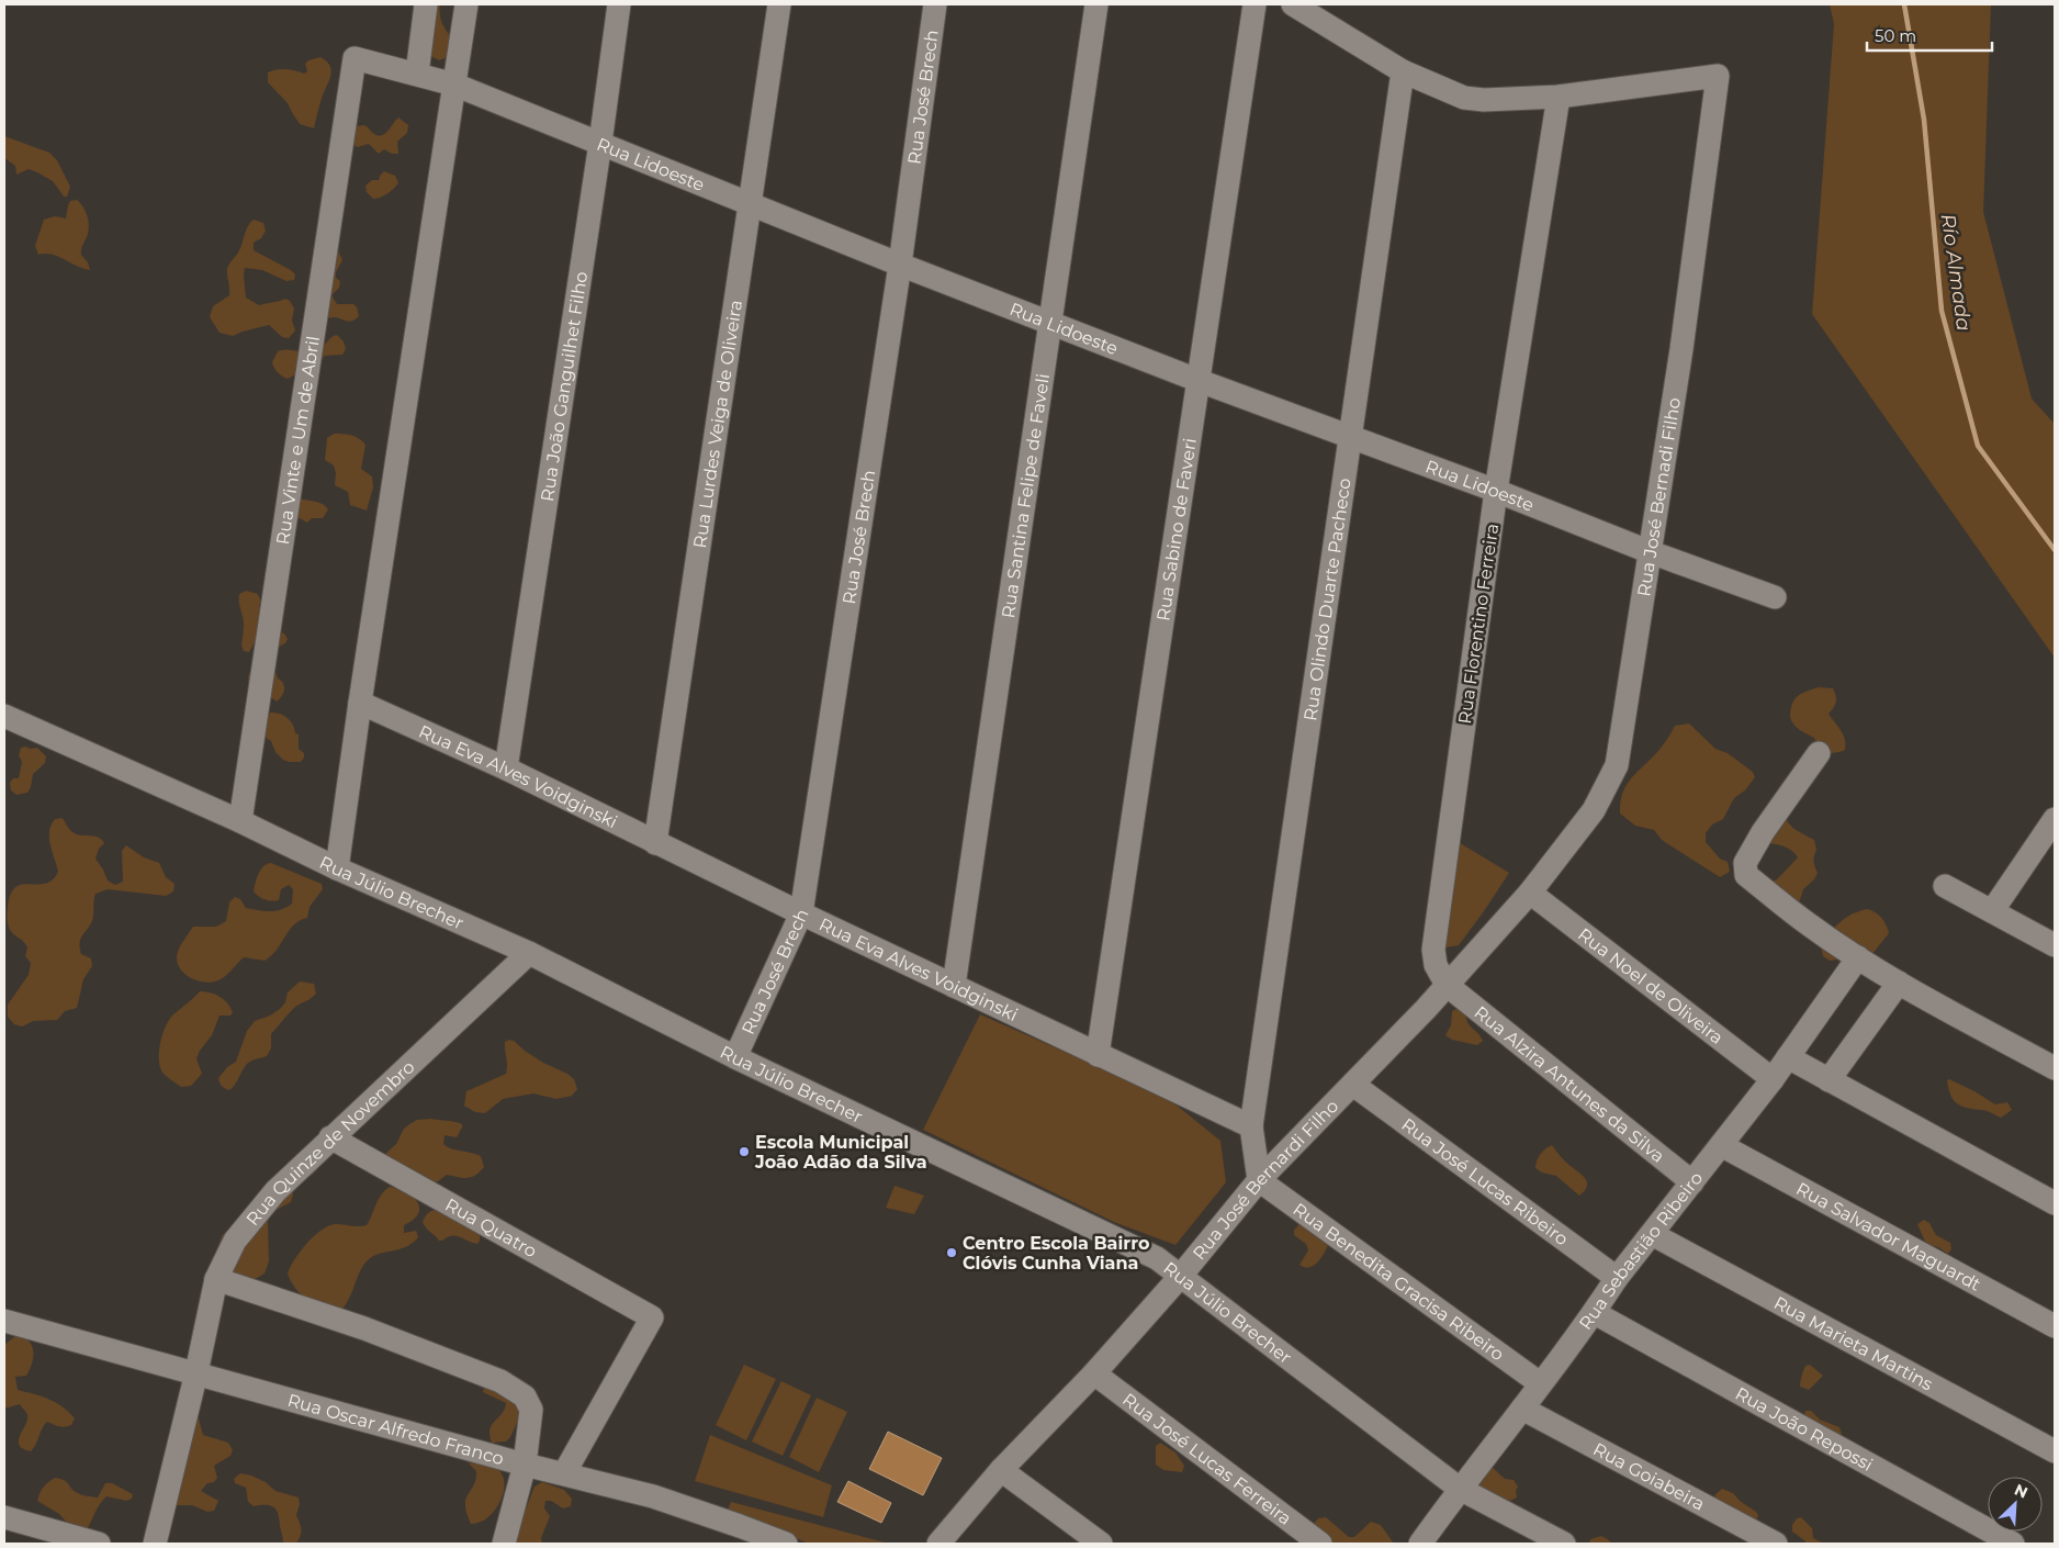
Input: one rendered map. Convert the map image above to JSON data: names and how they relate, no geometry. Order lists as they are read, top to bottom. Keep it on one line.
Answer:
{"streets":{"street":["Rua José Brech","Rua Lidoeste","Rua João Ganguilhet Filho","Rua Lurdes Veiga de Oliveira","Rua Vinte e Um de Abril","Rua Santina Felipe de Faveli","Rua José Bernadi Filho","Rua Sabino de Faveri","Rua Olindo Duarte Pacheco","Rua Florentino Ferreira","Rua Eva Alves Voidginski","Rua Júlio Brecher","Rua Noel de Oliveira","Rua Alzira Antunes da Silva","Rua Quinze de Novembro","Rua José Bernardi Filho","Rua José Lucas Ribeiro","Rua Quatro","Rua Salvador Maguardt","Rua Sebastião Ribeiro","Rua Benedita Gracisa Ribeiro","Rua Marieta Martins","Rua Oscar Alfredo Franco","Rua João Repossi","Rua José Lucas Ferreira","Rua Goiabeira"]},"crossings":[["Rua José Brech","Rua Lidoeste"],["Rua José Brech","Rua Eva Alves Voidginski"],["Rua José Brech","Rua Júlio Brecher"],["Rua Lidoeste","Rua João Ganguilhet Filho"],["Rua Lidoeste","Rua Lurdes Veiga de Oliveira"],["Rua Lidoeste","Rua Vinte e Um de Abril"],["Rua Lidoeste","Rua Santina Felipe de Faveli"],["Rua Lidoeste","Rua José Bernadi Filho"],["Rua Lidoeste","Rua Sabino de Faveri"],["Rua Lidoeste","Rua Olindo Duarte Pacheco"],["Rua Lidoeste","Rua Florentino Ferreira"],["Rua João Ganguilhet Filho","Rua Eva Alves Voidginski"],["Rua Lurdes Veiga de Oliveira","Rua Eva Alves Voidginski"],["Rua Vinte e Um de Abril","Rua Júlio Brecher"],["Rua Santina Felipe de Faveli","Rua Eva Alves Voidginski"],["Rua José Bernadi Filho","Rua Florentino Ferreira"],["Rua José Bernadi Filho","Rua Noel de Oliveira"],["Rua José Bernadi Filho","Rua José Bernardi Filho"],["Rua Sabino de Faveri","Rua Eva Alves Voidginski"],["Rua Olindo Duarte Pacheco","Rua Eva Alves Voidginski"],["Rua Florentino Ferreira","Rua Alzira Antunes da Silva"],["Rua Florentino Ferreira","Rua José Bernardi Filho"],["Rua Júlio Brecher","Rua Quinze de Novembro"],["Rua Júlio Brecher","Rua José Bernardi Filho"],["Rua Júlio Brecher","Rua Sebastião Ribeiro"],["Rua Noel de Oliveira","Rua José Bernardi Filho"],["Rua Noel de Oliveira","Rua Sebastião Ribeiro"],["Rua Alzira Antunes da Silva","Rua José Bernardi Filho"],["Rua Alzira Antunes da Silva","Rua Sebastião Ribeiro"],["Rua Quinze de Novembro","Rua Quatro"],["Rua Quinze de Novembro","Rua Oscar Alfredo Franco"],["Rua José Bernardi Filho","Rua José Lucas Ribeiro"],["Rua José Bernardi Filho","Rua Benedita Gracisa Ribeiro"],["Rua José Bernardi Filho","Rua José Lucas Ferreira"],["Rua José Lucas Ribeiro","Rua Sebastião Ribeiro"],["Rua Quatro","Rua Oscar Alfredo Franco"],["Rua Salvador Maguardt","Rua Sebastião Ribeiro"],["Rua Sebastião Ribeiro","Rua Benedita Gracisa Ribeiro"],["Rua Sebastião Ribeiro","Rua Marieta Martins"],["Rua Sebastião Ribeiro","Rua João Repossi"],["Rua Sebastião Ribeiro","Rua Goiabeira"]],"water":["Río Almada"],"places":["Escola Municipal João Adão da Silva","Centro Escola Bairro Clóvis Cunha Viana"],"scale_bar":"50 m","north":"top right"}
